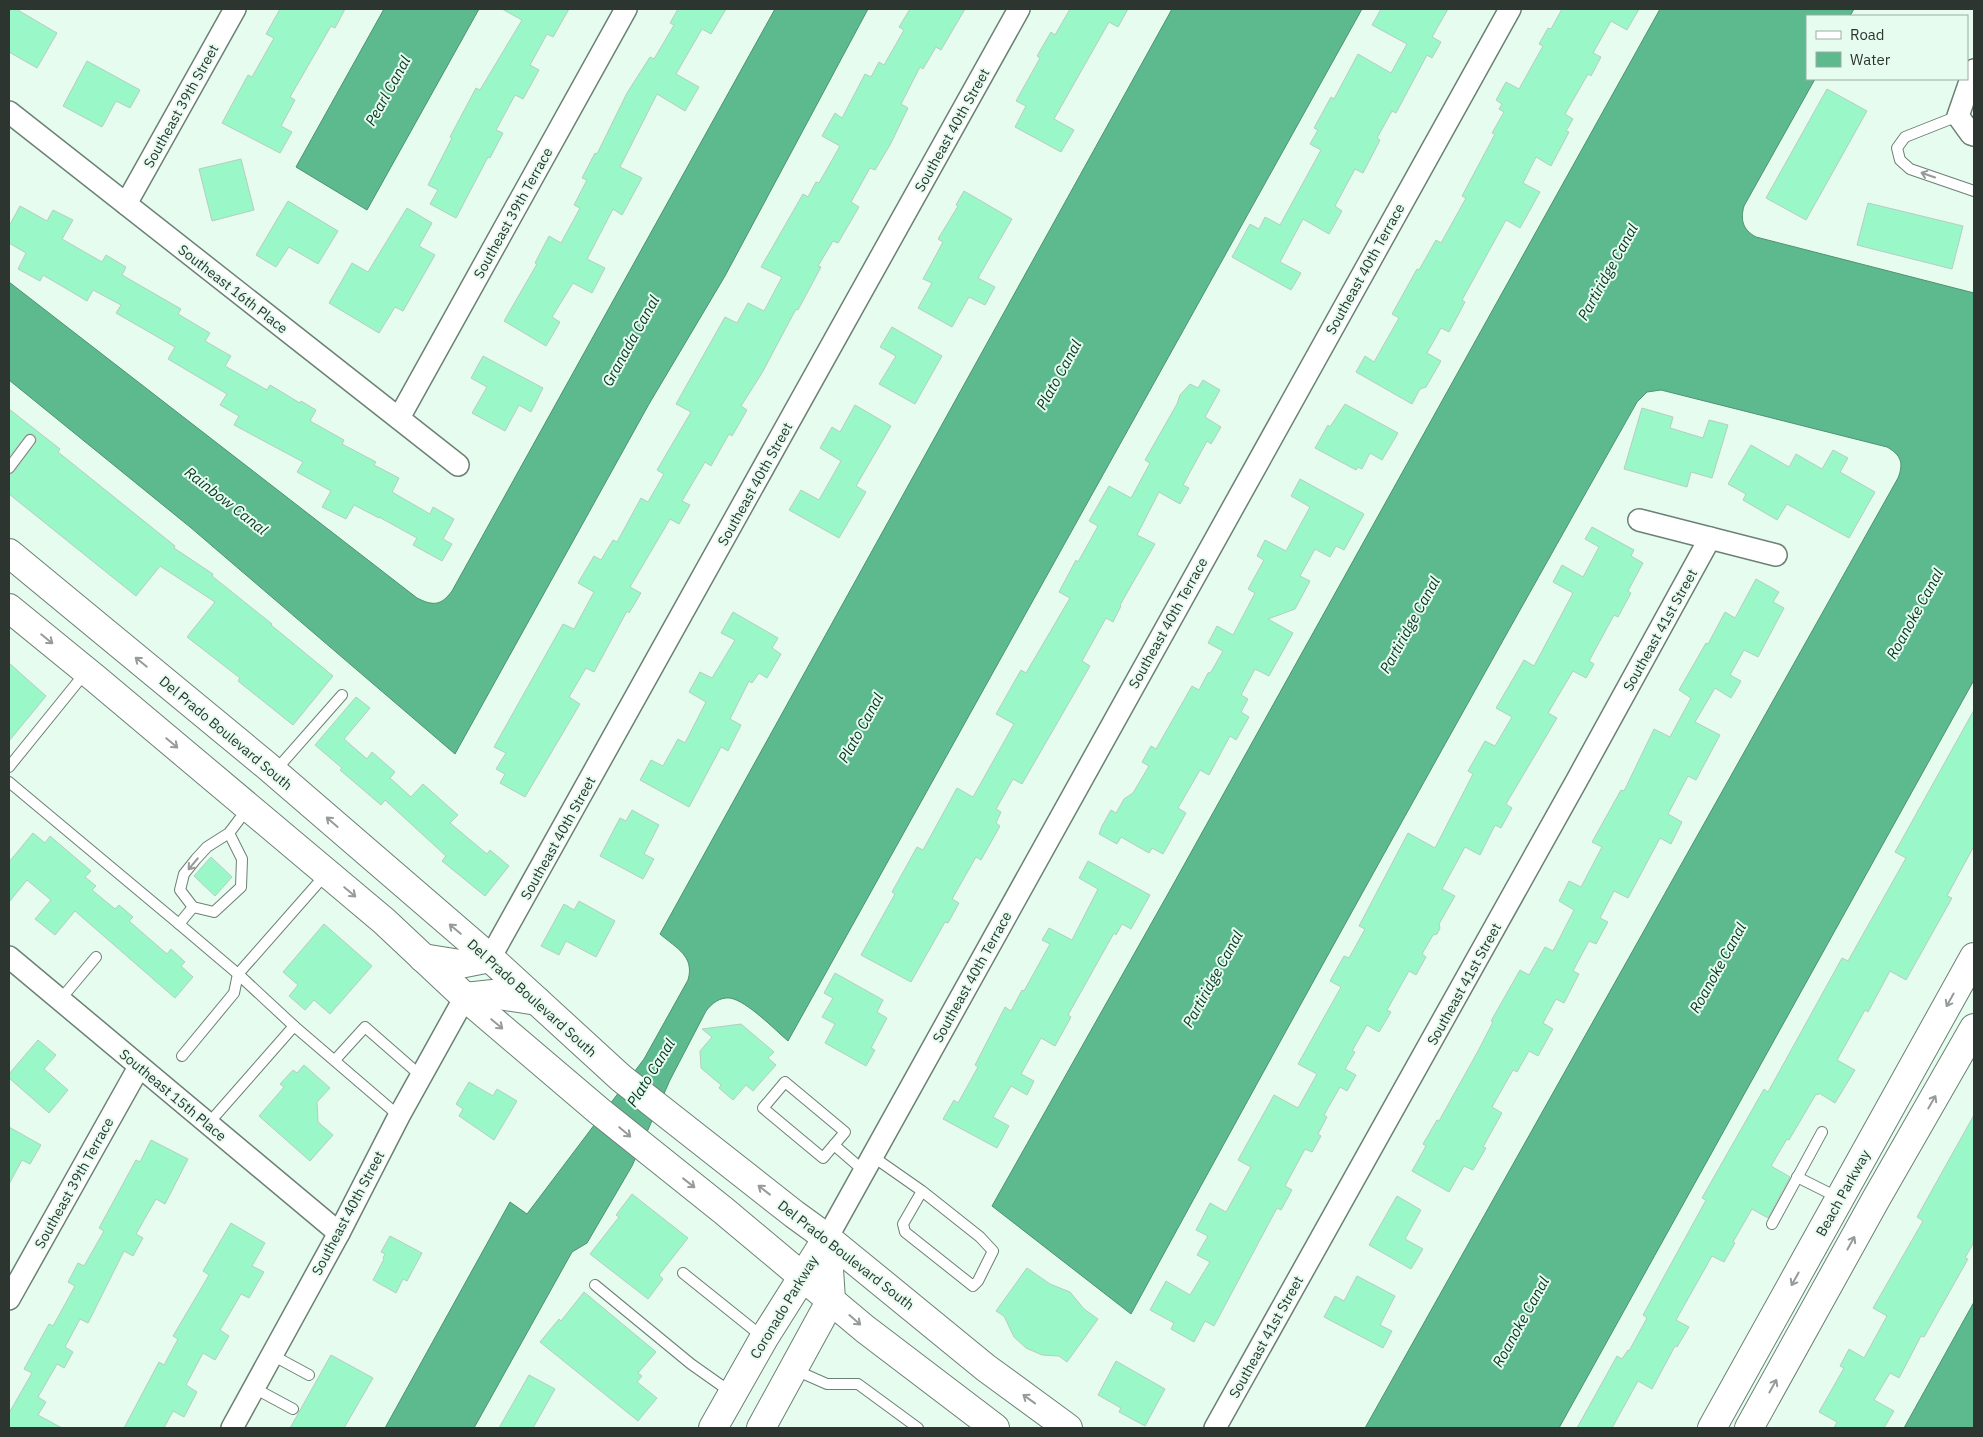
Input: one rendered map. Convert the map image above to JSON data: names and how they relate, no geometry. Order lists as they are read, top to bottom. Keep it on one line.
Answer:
{"streets":{"main road":["Del Prado Boulevard South","Beach Parkway","Coronado Parkway"],"street":["Southeast 39th Street","Southeast 40th Street","Southeast 39th Terrace","Southeast 40th Terrace","Southeast 16th Place","Southeast 41st Street","Southeast 15th Place"]},"crossings":[["Southeast 39th Street","Southeast 16th Place"],["Southeast 40th Street","Del Prado Boulevard South"],["Southeast 40th Street","Southeast 15th Place"],["Southeast 39th Terrace","Southeast 16th Place"],["Southeast 39th Terrace","Southeast 15th Place"],["Southeast 40th Terrace","Del Prado Boulevard South"],["Southeast 40th Terrace","Coronado Parkway"],["Del Prado Boulevard South","Coronado Parkway"]],"water":["Pearl Canal","Partiridge Canal","Granada Canal","Plato Canal","Rainbow Canal","Roanoke Canal"],"legend":["Road","Water"]}
